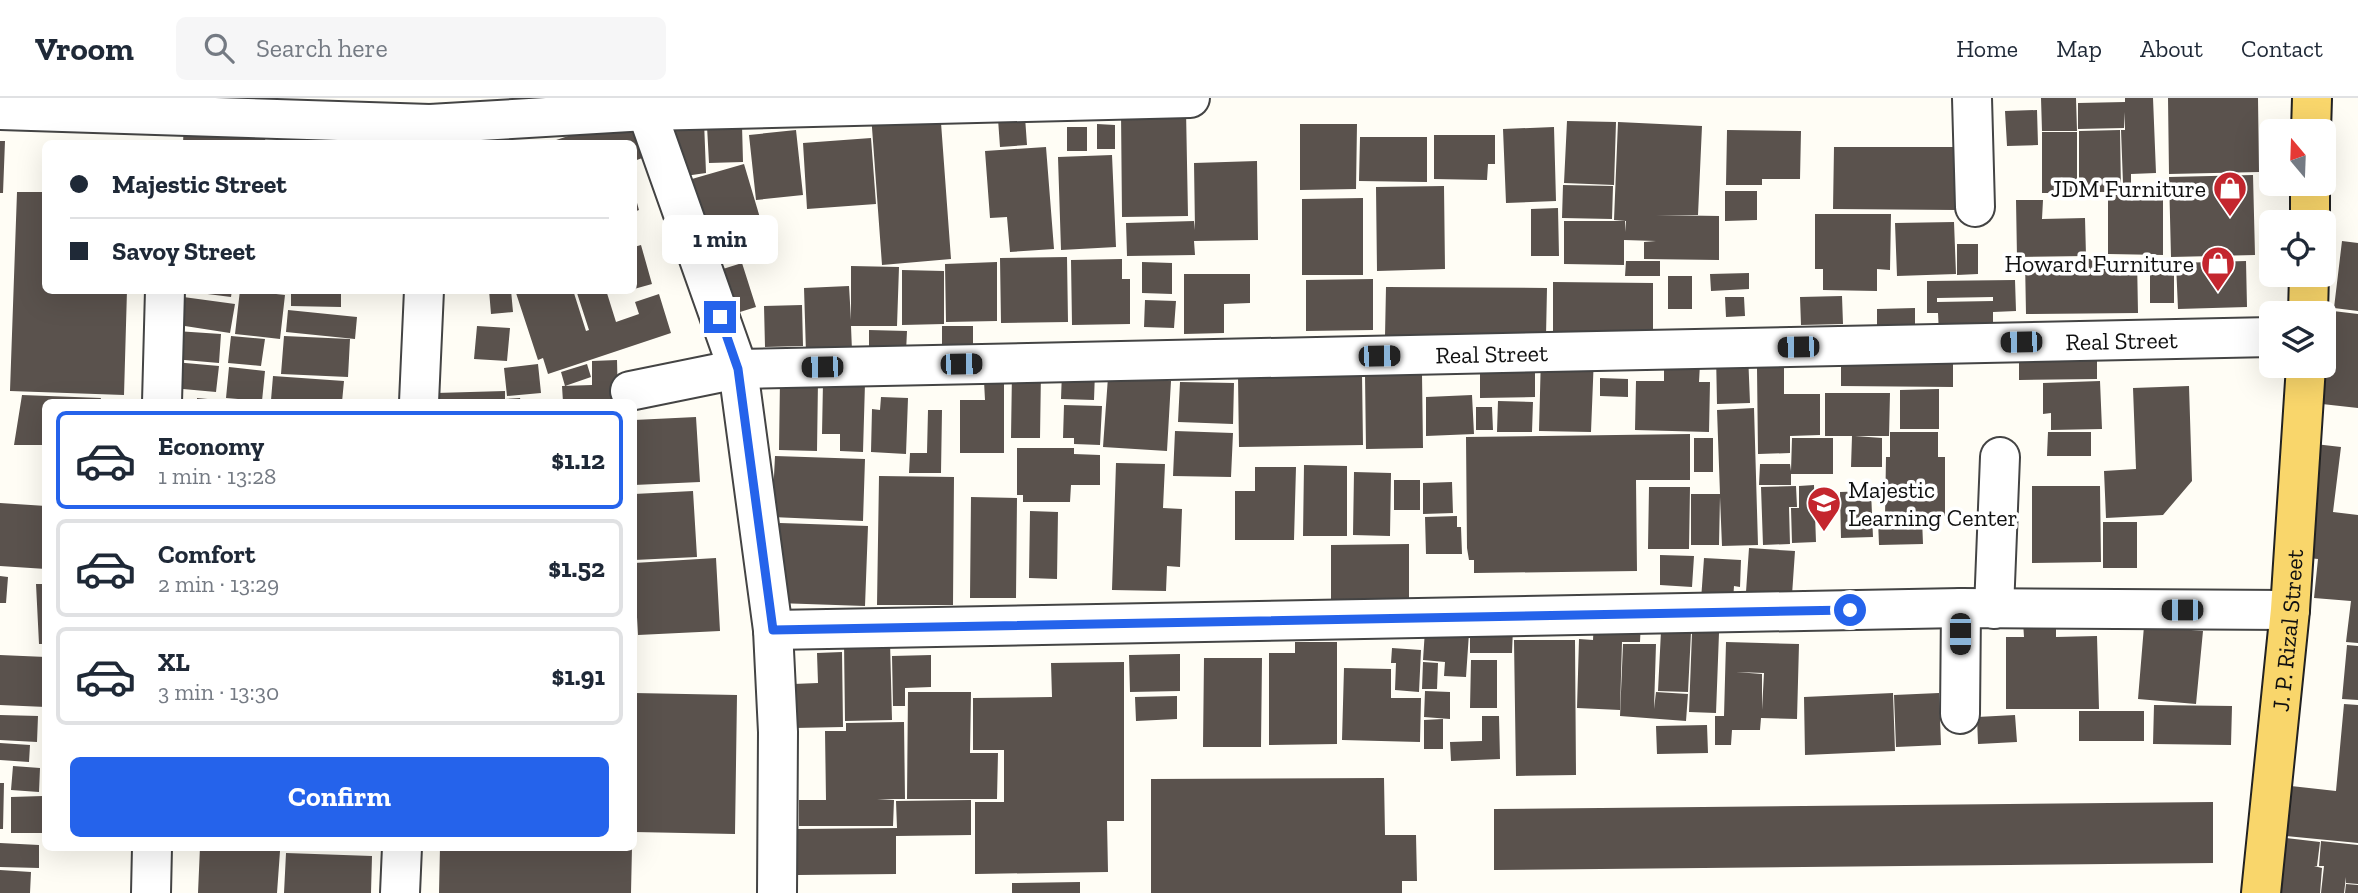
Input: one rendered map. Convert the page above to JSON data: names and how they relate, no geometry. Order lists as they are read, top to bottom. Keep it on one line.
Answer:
{"streets":{"main road":["J. P. Rizal Street"],"street":["Real Street"]},"places":{"shop":["JDM Furniture","Howard Furniture"],"school or university":["Majestic Learning Center"]},"north":"top","page":{"header":"Vroom","search":"Search here","nav":["Home","Map","About","Contact"],"banner":["Majestic Street","Savoy Street"],"bubble":"1 min","list":[{"name":"Economy","note":"1 min · 13:28","value":"$1.12"},{"name":"Comfort","note":"2 min · 13:29","value":"$1.52"},{"name":"XL","note":"3 min · 13:30","value":"$1.91"}],"buttons":"Confirm"}}
